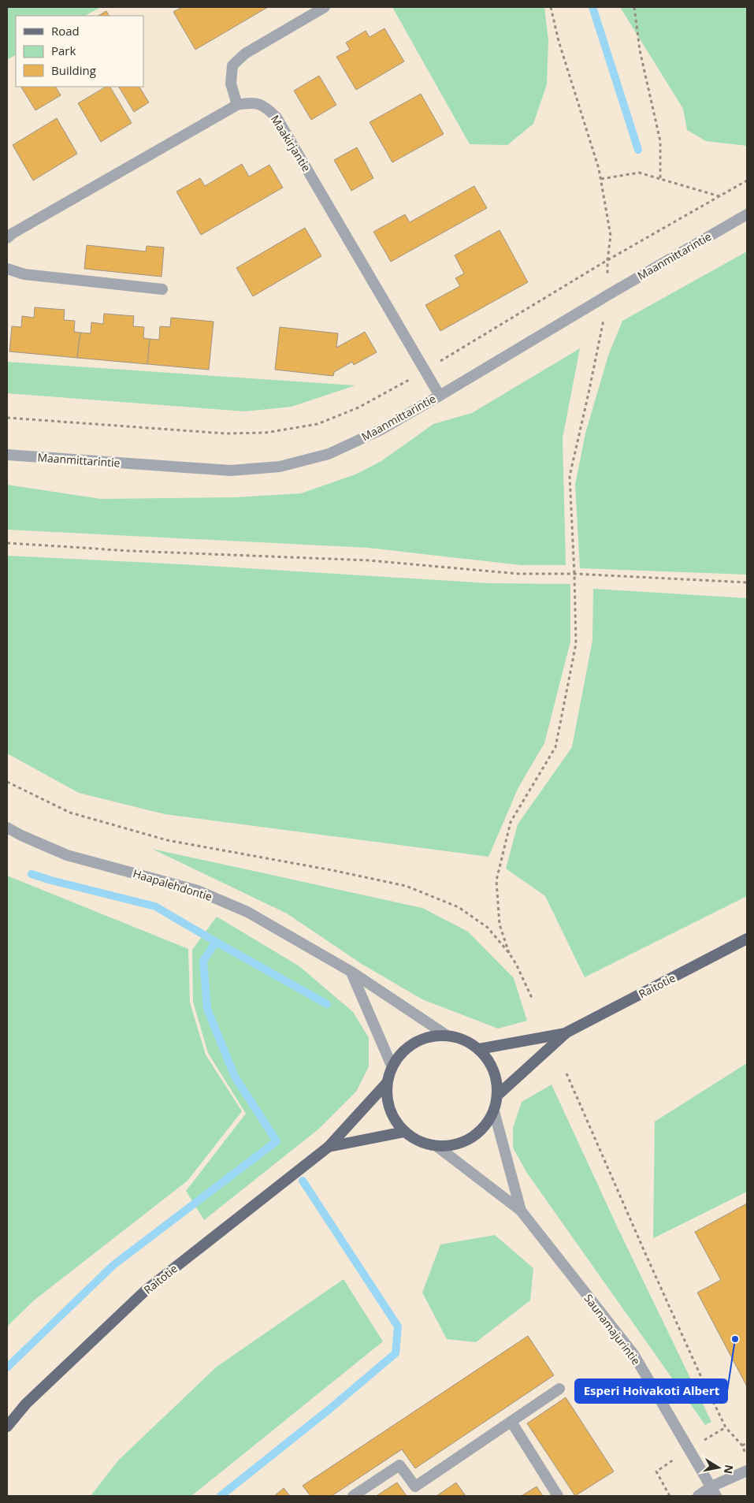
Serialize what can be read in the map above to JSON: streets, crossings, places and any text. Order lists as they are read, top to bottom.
{
  "streets": {
    "main road": ["Raitotie"],
    "street": [
      "Maakirjantie",
      "Maanmittarintie",
      "Haapalehdontie",
      "Saunamajurintie"
    ]
  },
  "crossings": [
    ["Maakirjantie", "Maanmittarintie"],
    ["Haapalehdontie", "Raitotie"],
    ["Haapalehdontie", "Saunamajurintie"],
    ["Raitotie", "Saunamajurintie"]
  ],
  "places": ["Esperi Hoivakoti Albert"],
  "legend": ["Road", "Park", "Building"],
  "north": "right"
}
